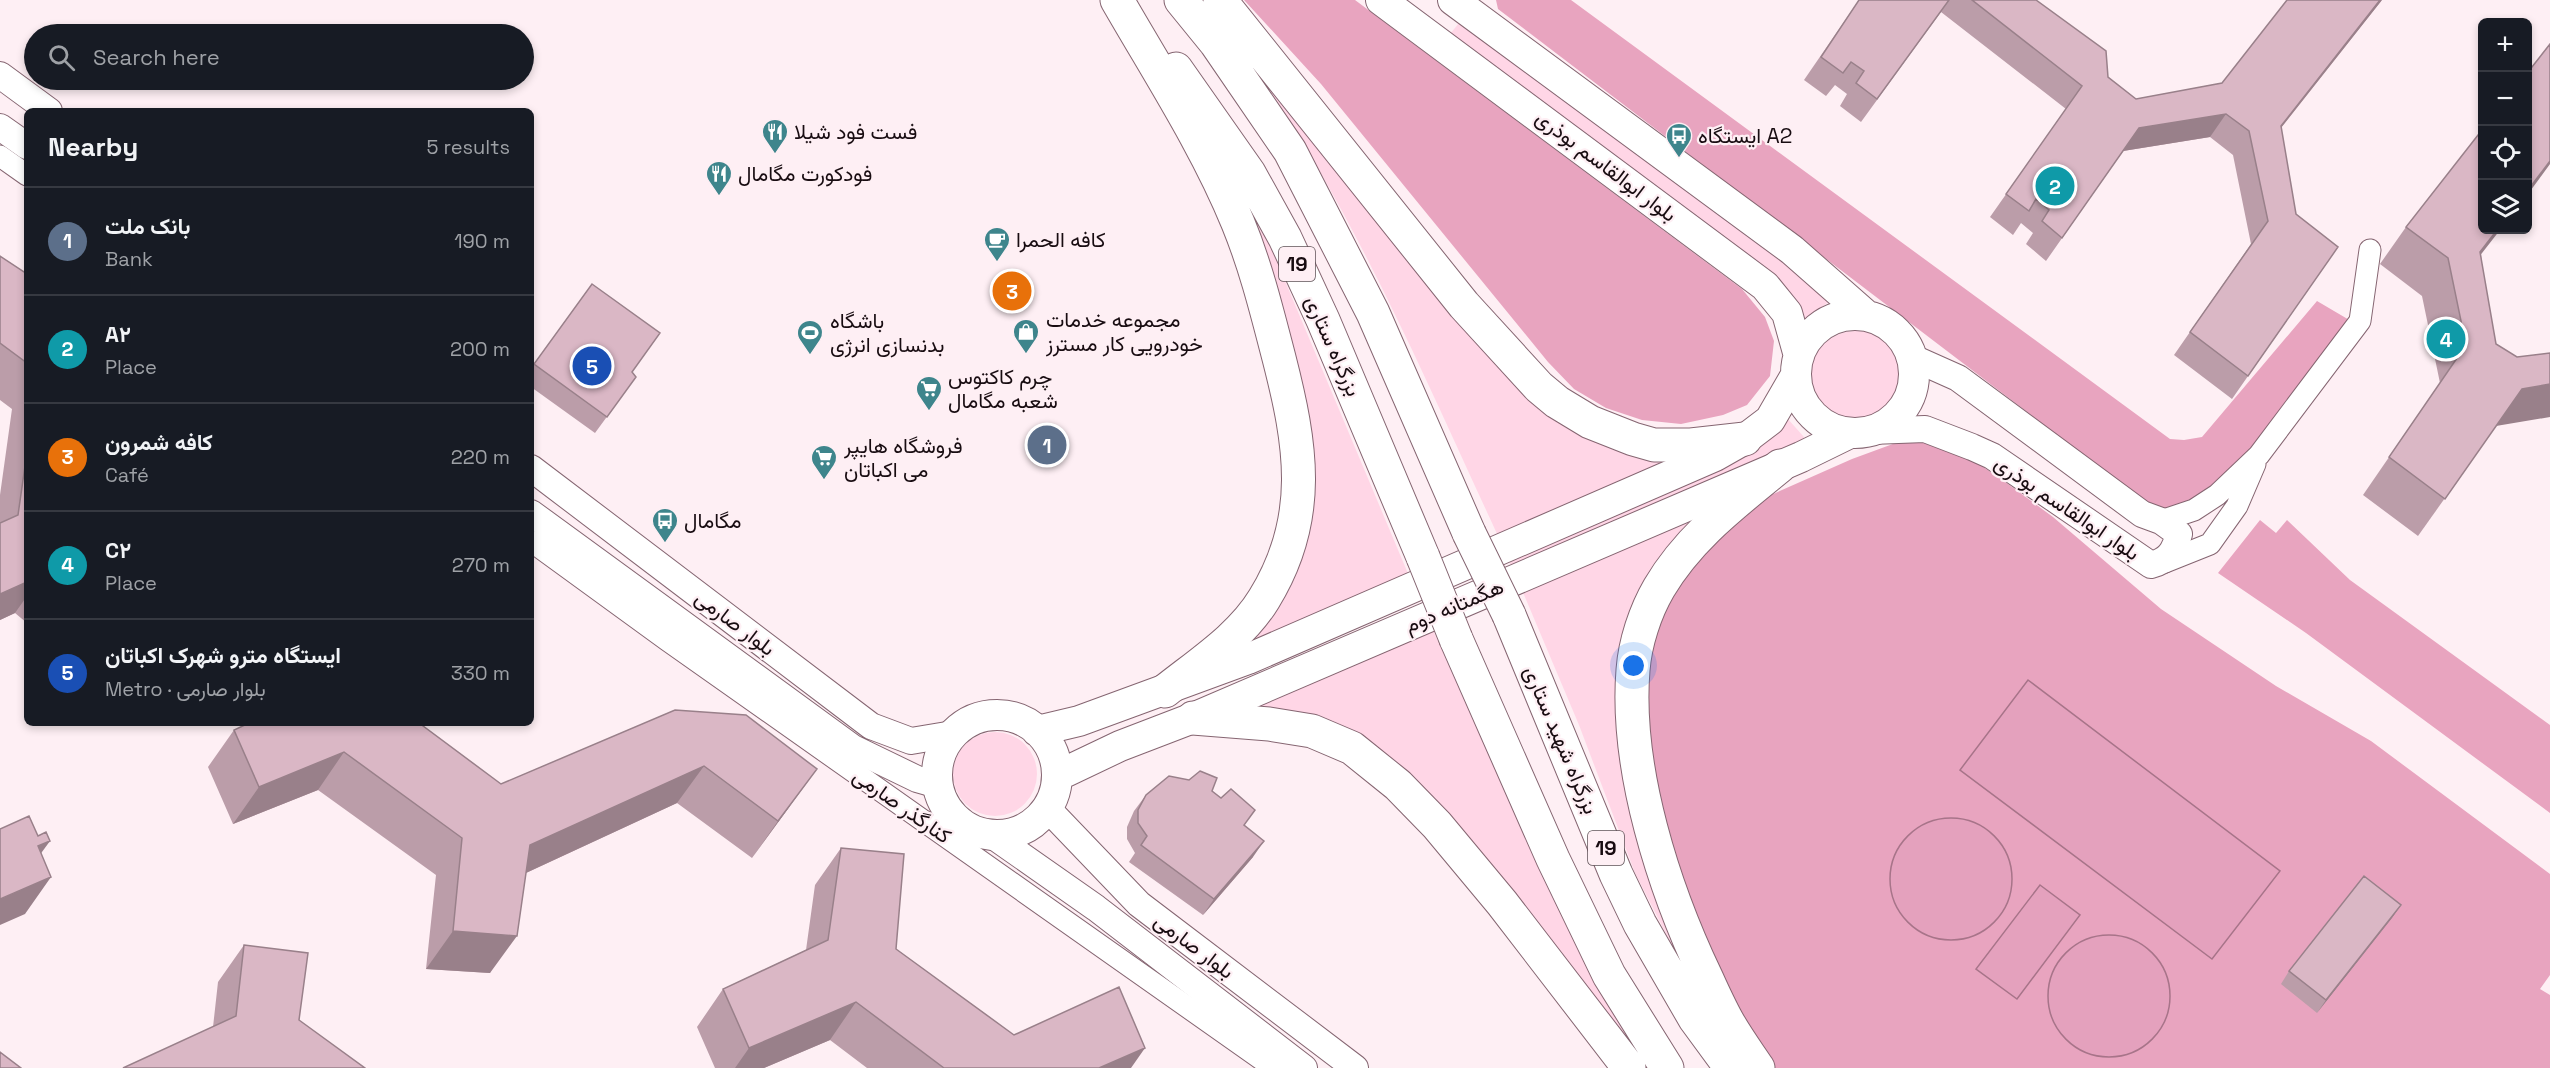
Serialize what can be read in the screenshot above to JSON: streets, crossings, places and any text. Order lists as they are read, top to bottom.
{
  "streets": {
    "highway": ["19", "بزرگراه ستاری", "بزرگراه شهید ستاری"],
    "main road": ["بلوار ابوالقاسم بوذری", "هگمتانه دوم"],
    "street": ["بلوار صارمی", "کنارگذر صارمی"]
  },
  "crossings": [
    ["بلوار ابوالقاسم بوذری", "هگمتانه دوم"],
    ["هگمتانه دوم", "بلوار صارمی"],
    ["هگمتانه دوم", "کنارگذر صارمی"],
    ["بلوار صارمی", "کنارگذر صارمی"]
  ],
  "places": {
    "restaurant": ["فست فود شیلا", "فودکورت مگامال"],
    "bus stop": ["ایستگاه A2", "مگامال"],
    "cafe": ["کافه الحمرا"],
    "shop": ["مجموعه خدمات خودرویی کار مسترز"],
    "sports": ["باشگاه بدنسازی انرژی"],
    "supermarket": ["چرم کاکتوس شعبه مگامال", "فروشگاه هایپر می اکباتان"]
  },
  "page": {
    "map_buttons": ["+", "−"],
    "search": "Search here",
    "heading": ["Nearby", "5 results"],
    "pins": [
      "2",
      "3",
      "4",
      "5",
      "1"
    ],
    "list": [
      {
        "mark": "1",
        "name": "بانک ملت",
        "note": "Bank",
        "value": "190 m"
      },
      {
        "mark": "2",
        "name": "A۲",
        "note": "Place",
        "value": "200 m"
      },
      {
        "mark": "3",
        "name": "کافه شمرون",
        "note": "Café",
        "value": "220 m"
      },
      {
        "mark": "4",
        "name": "C۲",
        "note": "Place",
        "value": "270 m"
      },
      {
        "mark": "5",
        "name": "ایستگاه مترو شهرک اکباتان",
        "note": "Metro · بلوار صارمی",
        "value": "330 m"
      }
    ]
  }
}
